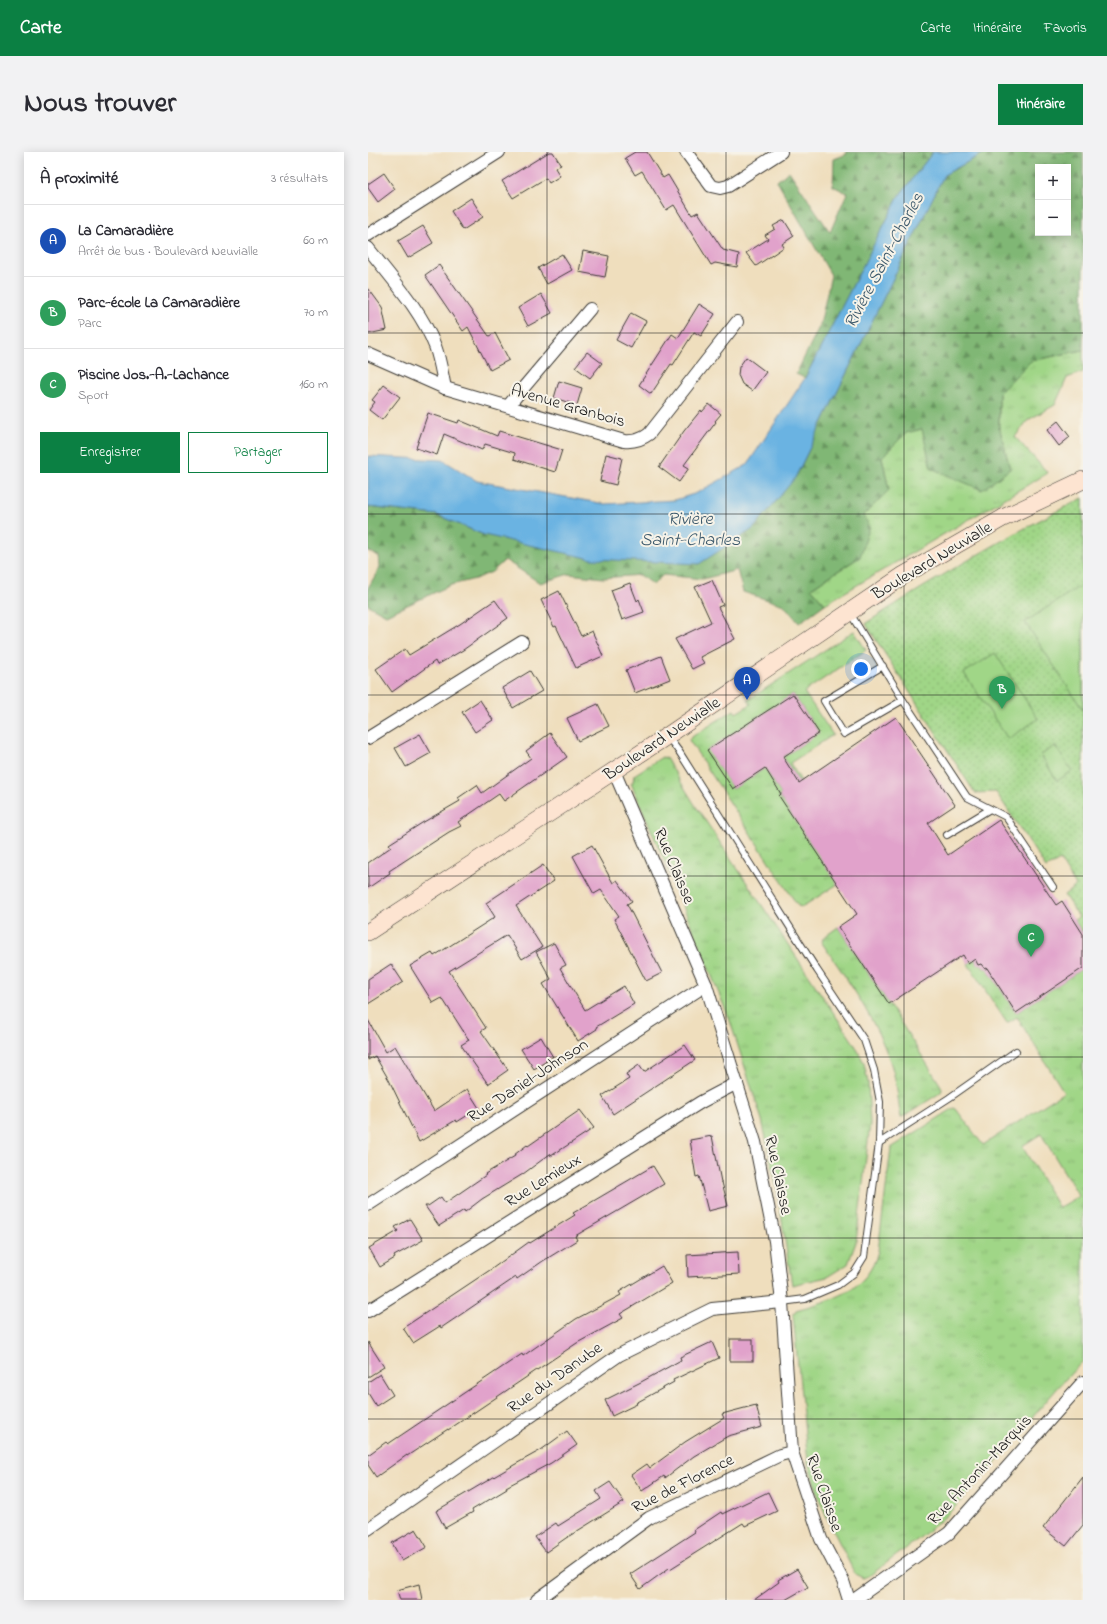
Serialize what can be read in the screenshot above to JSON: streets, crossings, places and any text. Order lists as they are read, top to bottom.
{
  "streets": {
    "main road": ["Boulevard Neuvialle"],
    "street": [
      "Avenue Granbois",
      "Rue Claisse",
      "Rue Daniel-Johnson",
      "Rue Lemieux",
      "Rue du Danube",
      "Rue Antonin-Marquis",
      "Rue de Florence"
    ]
  },
  "crossings": [
    ["Boulevard Neuvialle", "Rue Claisse"],
    ["Rue Claisse", "Rue Daniel-Johnson"],
    ["Rue Claisse", "Rue Lemieux"],
    ["Rue Claisse", "Rue du Danube"],
    ["Rue Claisse", "Rue de Florence"]
  ],
  "water": ["Rivière Saint-Charles"],
  "page": {
    "header": "Carte",
    "nav": ["Carte", "Itinéraire", "Favoris"],
    "title": "Nous trouver",
    "buttons": [
      "Itinéraire",
      ["Enregistrer", "Partager"]
    ],
    "heading": ["À proximité", "3 résultats"],
    "map_buttons": ["+", "−"],
    "list": [
      {
        "mark": "A",
        "name": "La Camaradière",
        "note": "Arrêt de bus · Boulevard Neuvialle",
        "value": "60 m"
      },
      {
        "mark": "B",
        "name": "Parc-école La Camaradière",
        "note": "Parc",
        "value": "70 m"
      },
      {
        "mark": "C",
        "name": "Piscine Jos.-A.-Lachance",
        "note": "Sport",
        "value": "160 m"
      }
    ],
    "pins": ["A", "B", "C"]
  }
}
